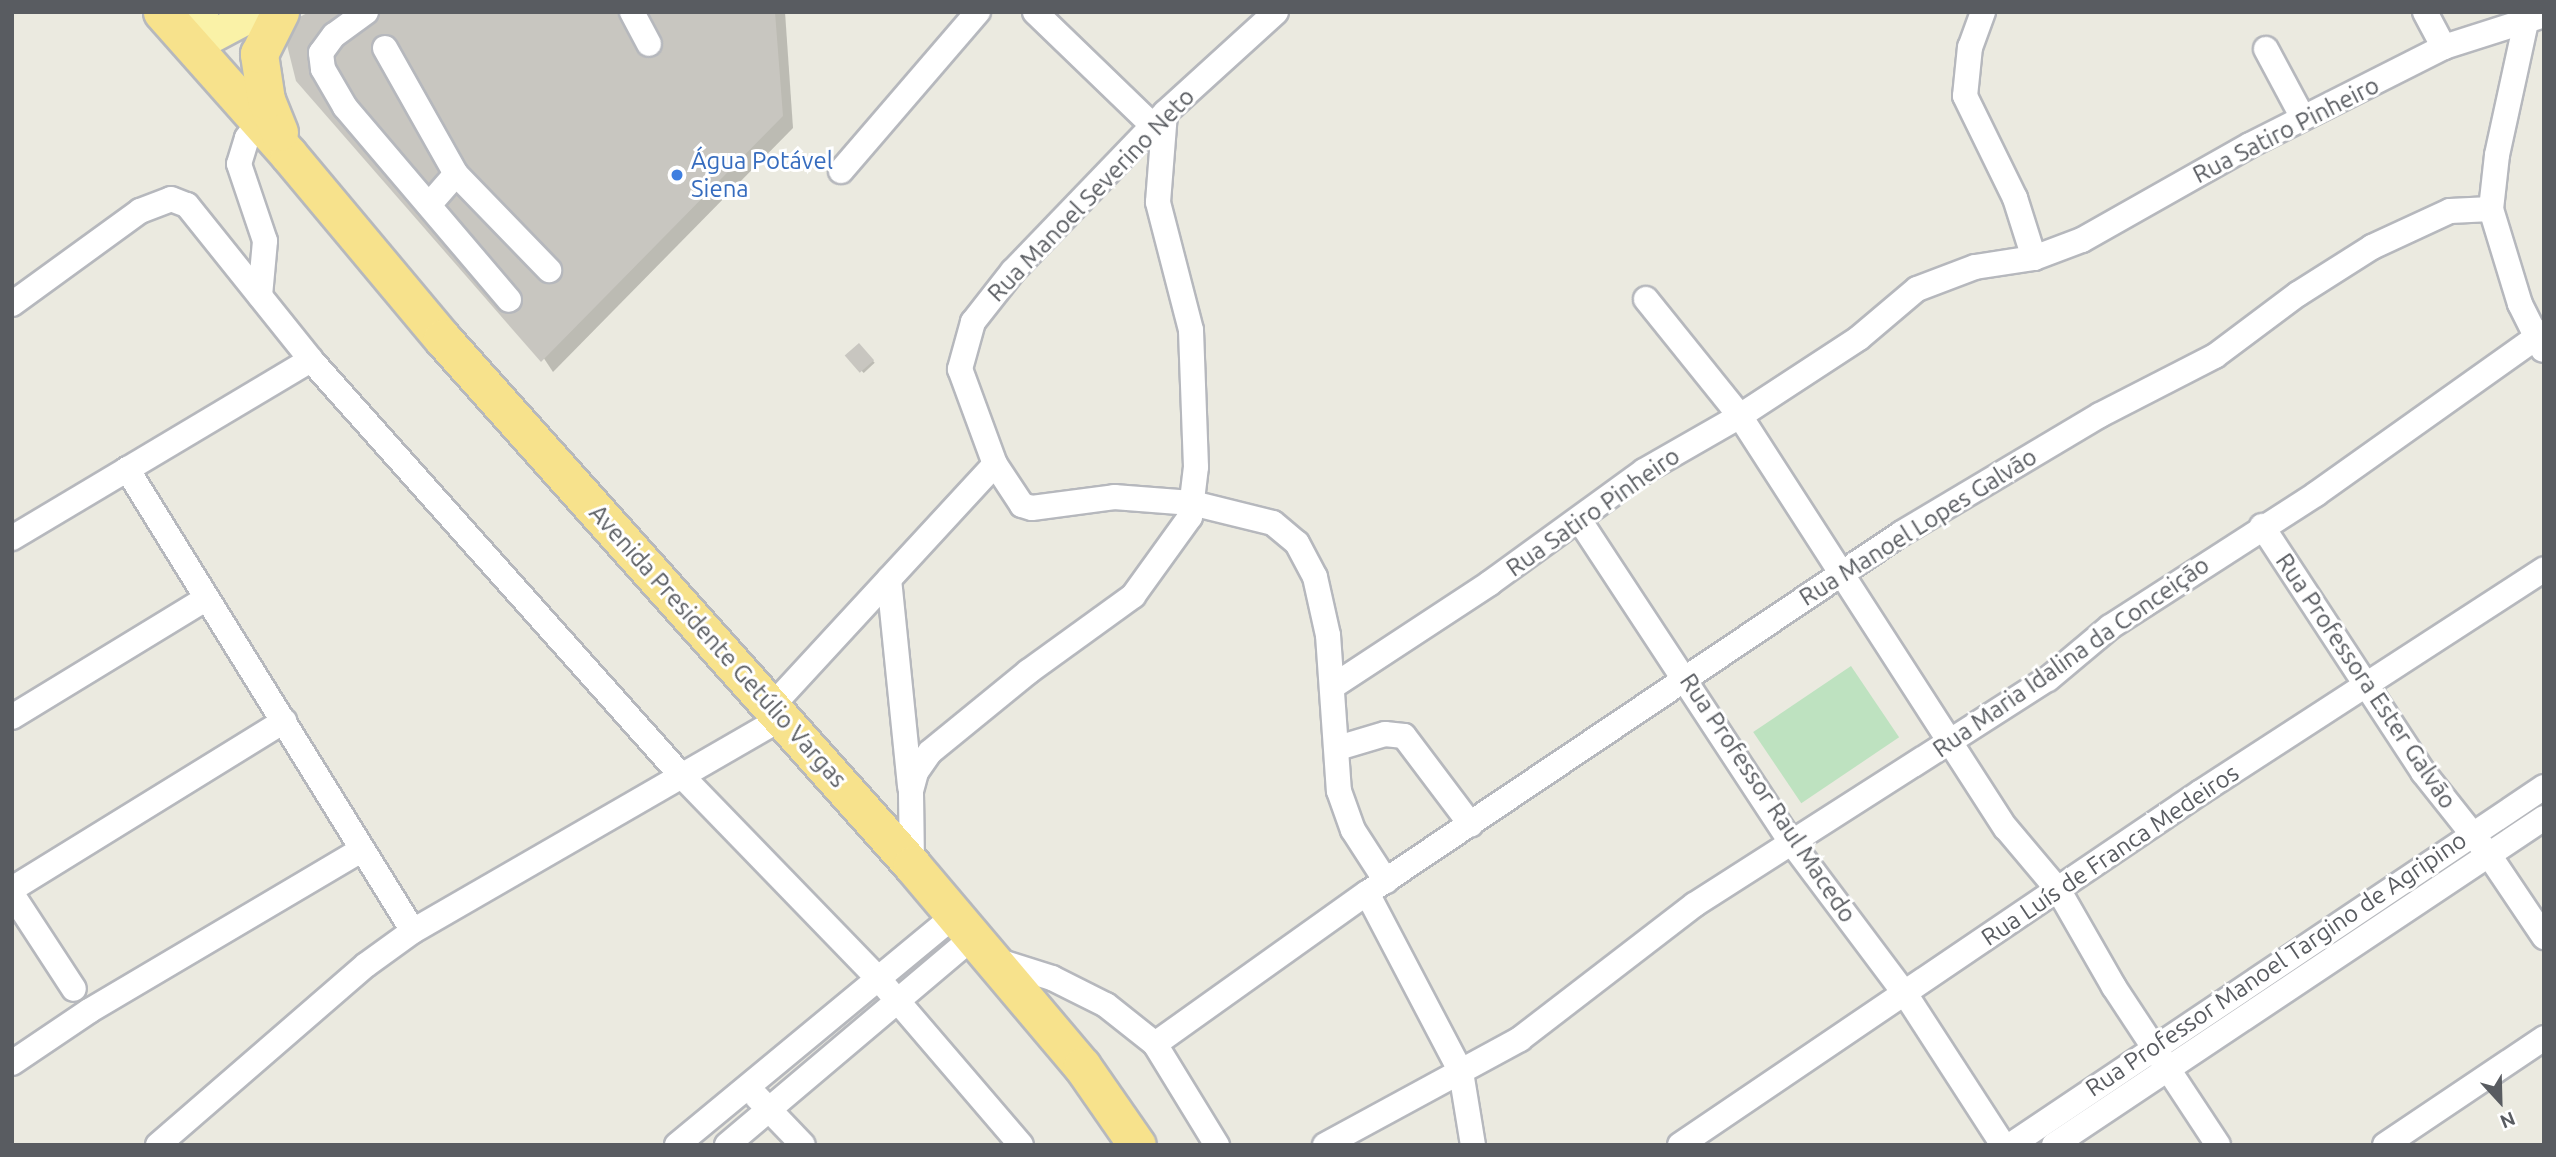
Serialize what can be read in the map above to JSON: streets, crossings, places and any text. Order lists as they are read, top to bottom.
{
  "streets": {
    "highway": ["Avenida Presidente Getúlio Vargas"],
    "street": [
      "Rua Satiro Pinheiro",
      "Rua Manoel Severino Neto",
      "Rua Manoel Lopes Galvão",
      "Rua Maria Idalina da Conceição",
      "Rua Professora Ester Galvão",
      "Rua Professor Raul Macedo",
      "Rua Luís de Franca Medeiros",
      "Rua Professor Manoel Targino de Agripino"
    ]
  },
  "crossings": [
    ["Rua Satiro Pinheiro", "Rua Manoel Severino Neto"],
    ["Rua Satiro Pinheiro", "Rua Professor Raul Macedo"],
    ["Rua Manoel Severino Neto", "Rua Manoel Lopes Galvão"],
    ["Rua Manoel Severino Neto", "Rua Maria Idalina da Conceição"],
    ["Rua Manoel Lopes Galvão", "Rua Professor Raul Macedo"],
    ["Rua Maria Idalina da Conceição", "Rua Professora Ester Galvão"],
    ["Rua Maria Idalina da Conceição", "Rua Professor Raul Macedo"],
    ["Rua Professora Ester Galvão", "Rua Luís de Franca Medeiros"],
    ["Rua Professora Ester Galvão", "Rua Professor Manoel Targino de Agripino"],
    ["Rua Professor Raul Macedo", "Rua Luís de Franca Medeiros"]
  ],
  "places": ["Água Potável Siena"],
  "north": "bottom"
}
